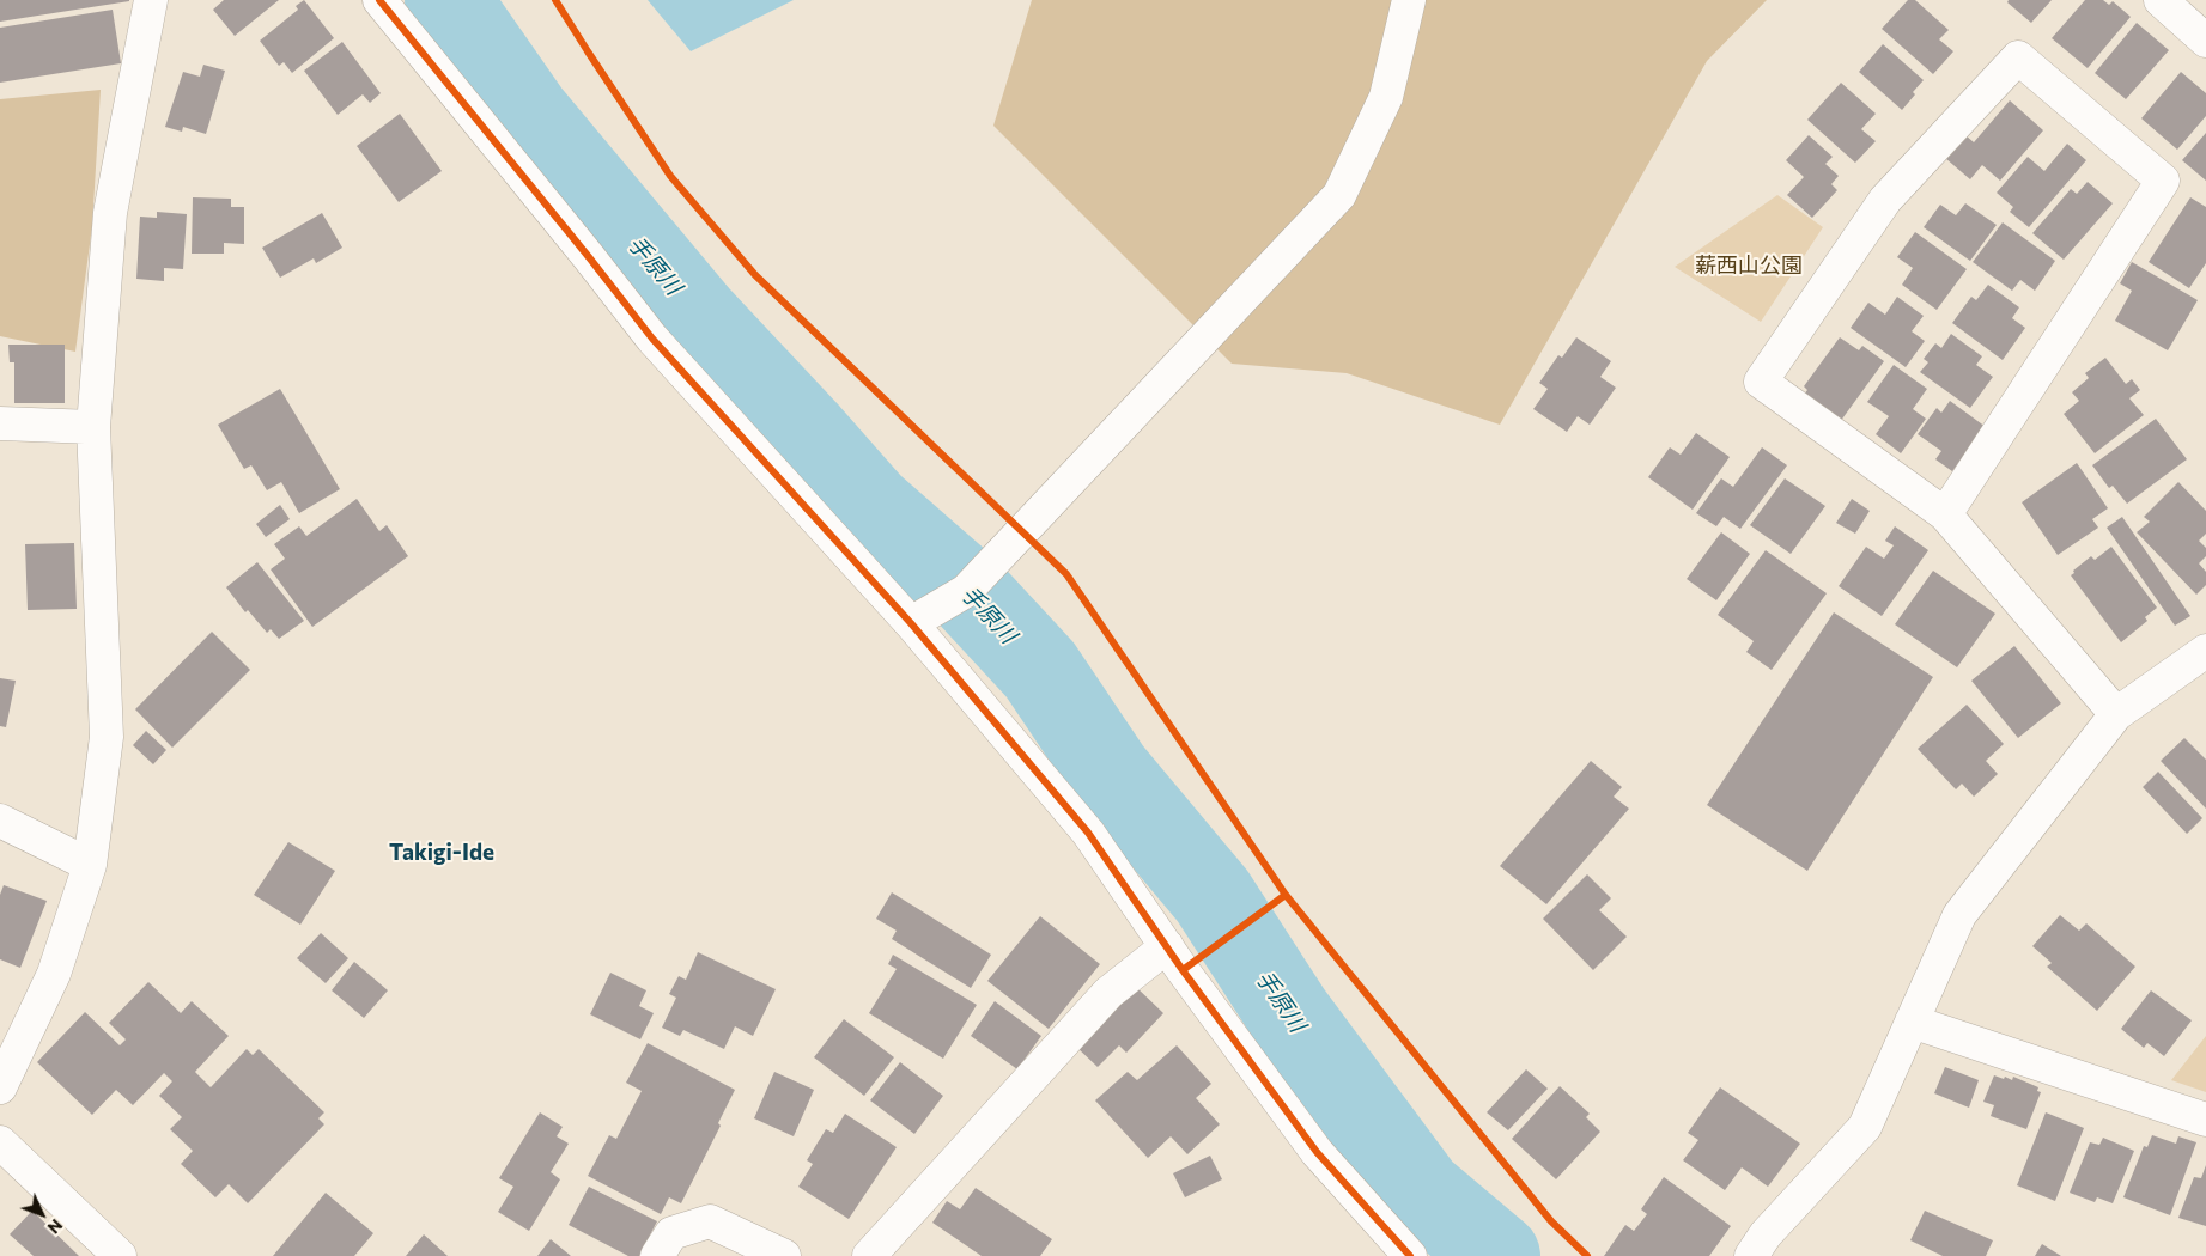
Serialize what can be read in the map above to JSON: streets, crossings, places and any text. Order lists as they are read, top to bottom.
{
  "districts": ["Takigi-Ide"],
  "water": ["手原川"],
  "parks": ["薪西山公園"],
  "north": "bottom right"
}
